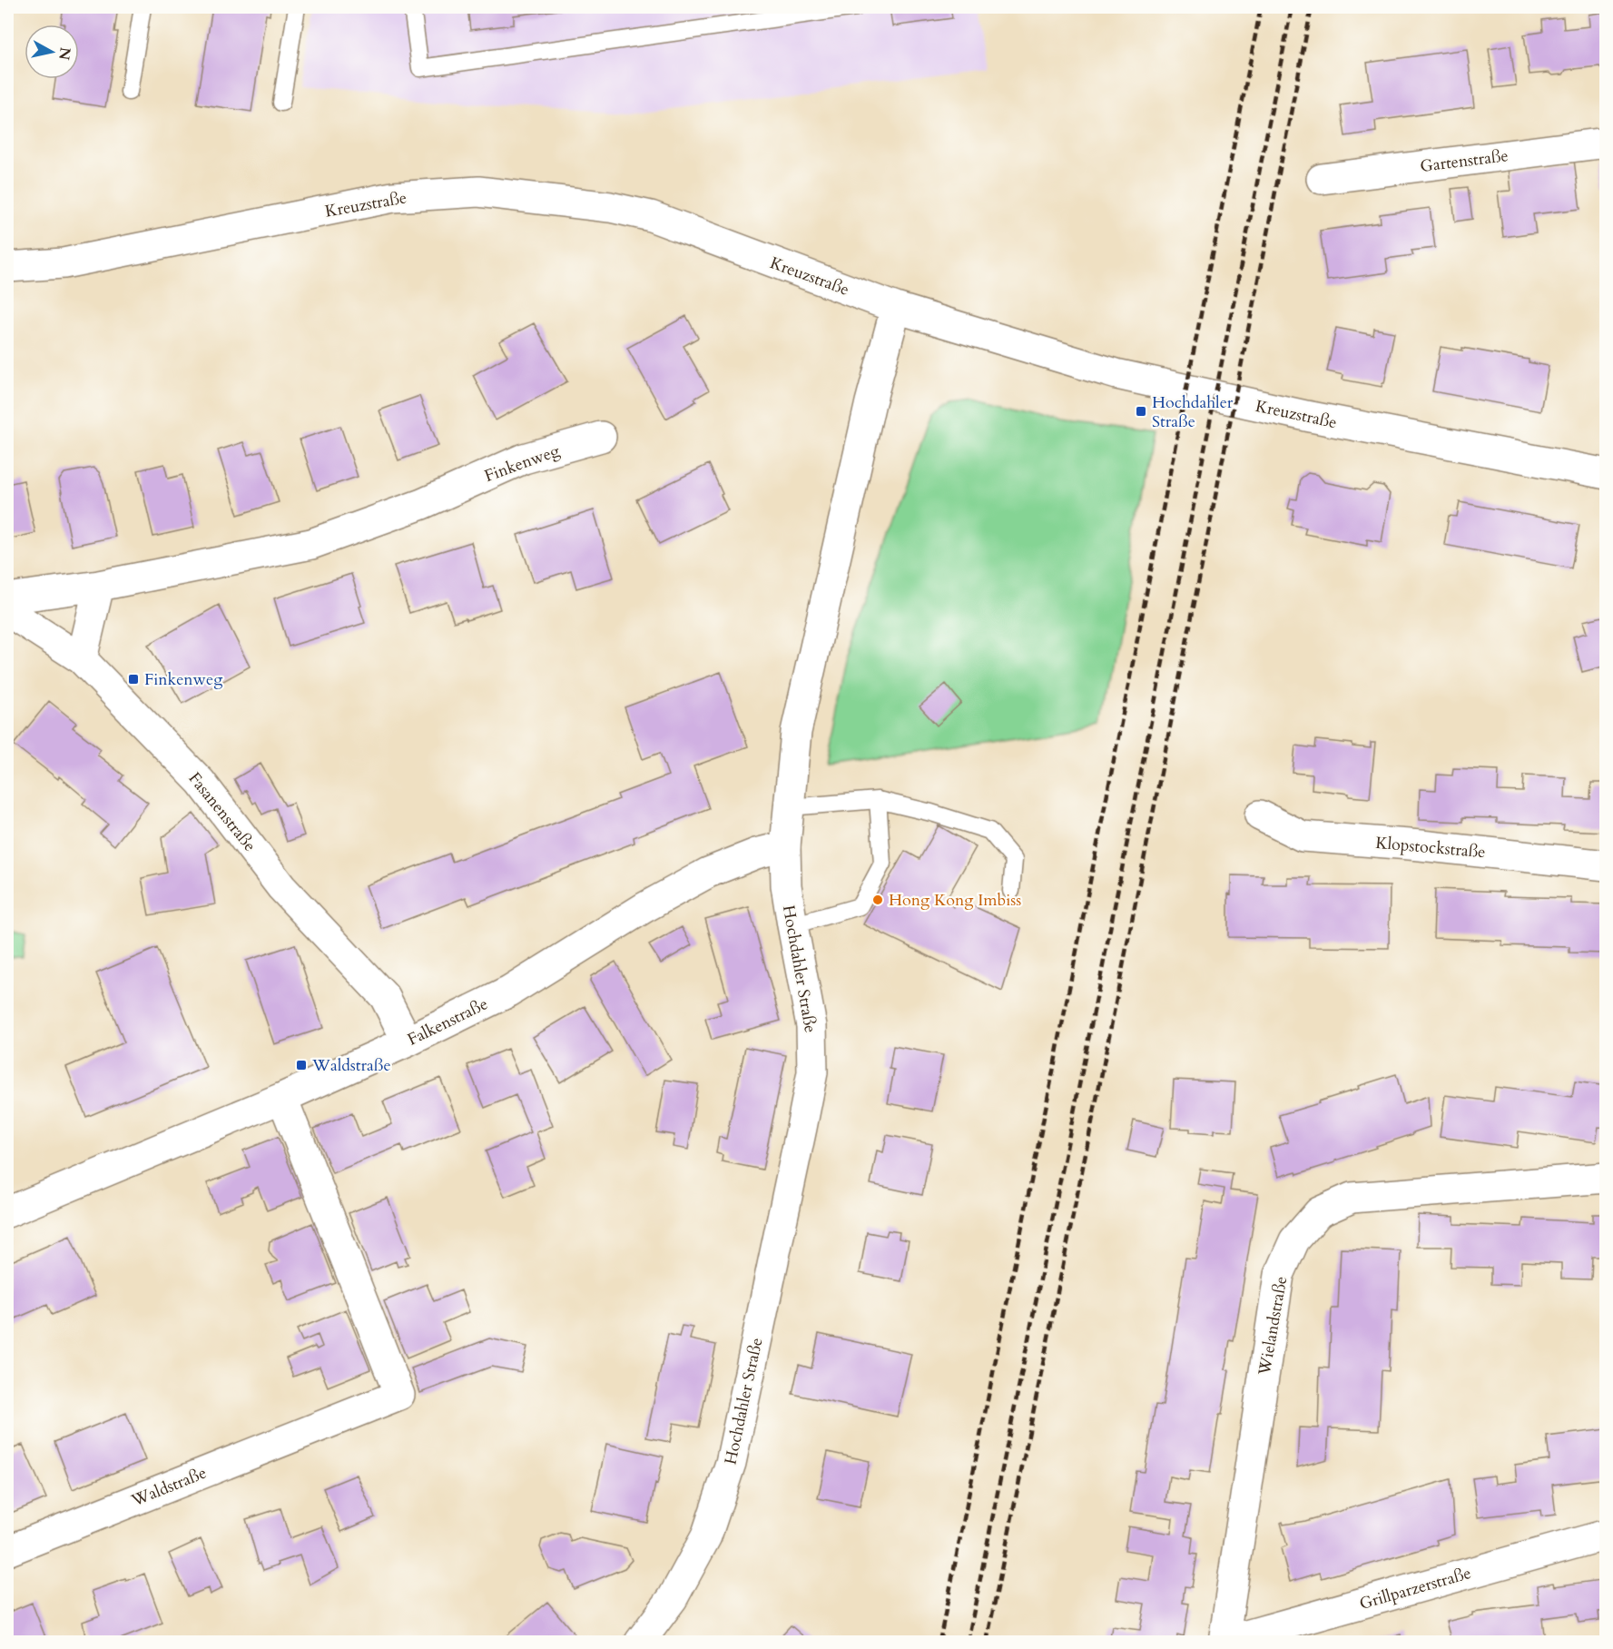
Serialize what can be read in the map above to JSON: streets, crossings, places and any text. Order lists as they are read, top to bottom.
{
  "streets": {
    "street": [
      "Gartenstraße",
      "Kreuzstraße",
      "Finkenweg",
      "Fasanenstraße",
      "Klopstockstraße",
      "Hochdahler Straße",
      "Falkenstraße",
      "Wielandstraße",
      "Waldstraße",
      "Grillparzerstraße"
    ]
  },
  "crossings": [
    ["Kreuzstraße", "Hochdahler Straße"],
    ["Fasanenstraße", "Falkenstraße"],
    ["Hochdahler Straße", "Falkenstraße"],
    ["Falkenstraße", "Waldstraße"],
    ["Wielandstraße", "Grillparzerstraße"]
  ],
  "places": {
    "transit": ["Hochdahler Straße", "Finkenweg", "Waldstraße"],
    "other": ["Hong Kong Imbiss"]
  },
  "north": "right"
}
